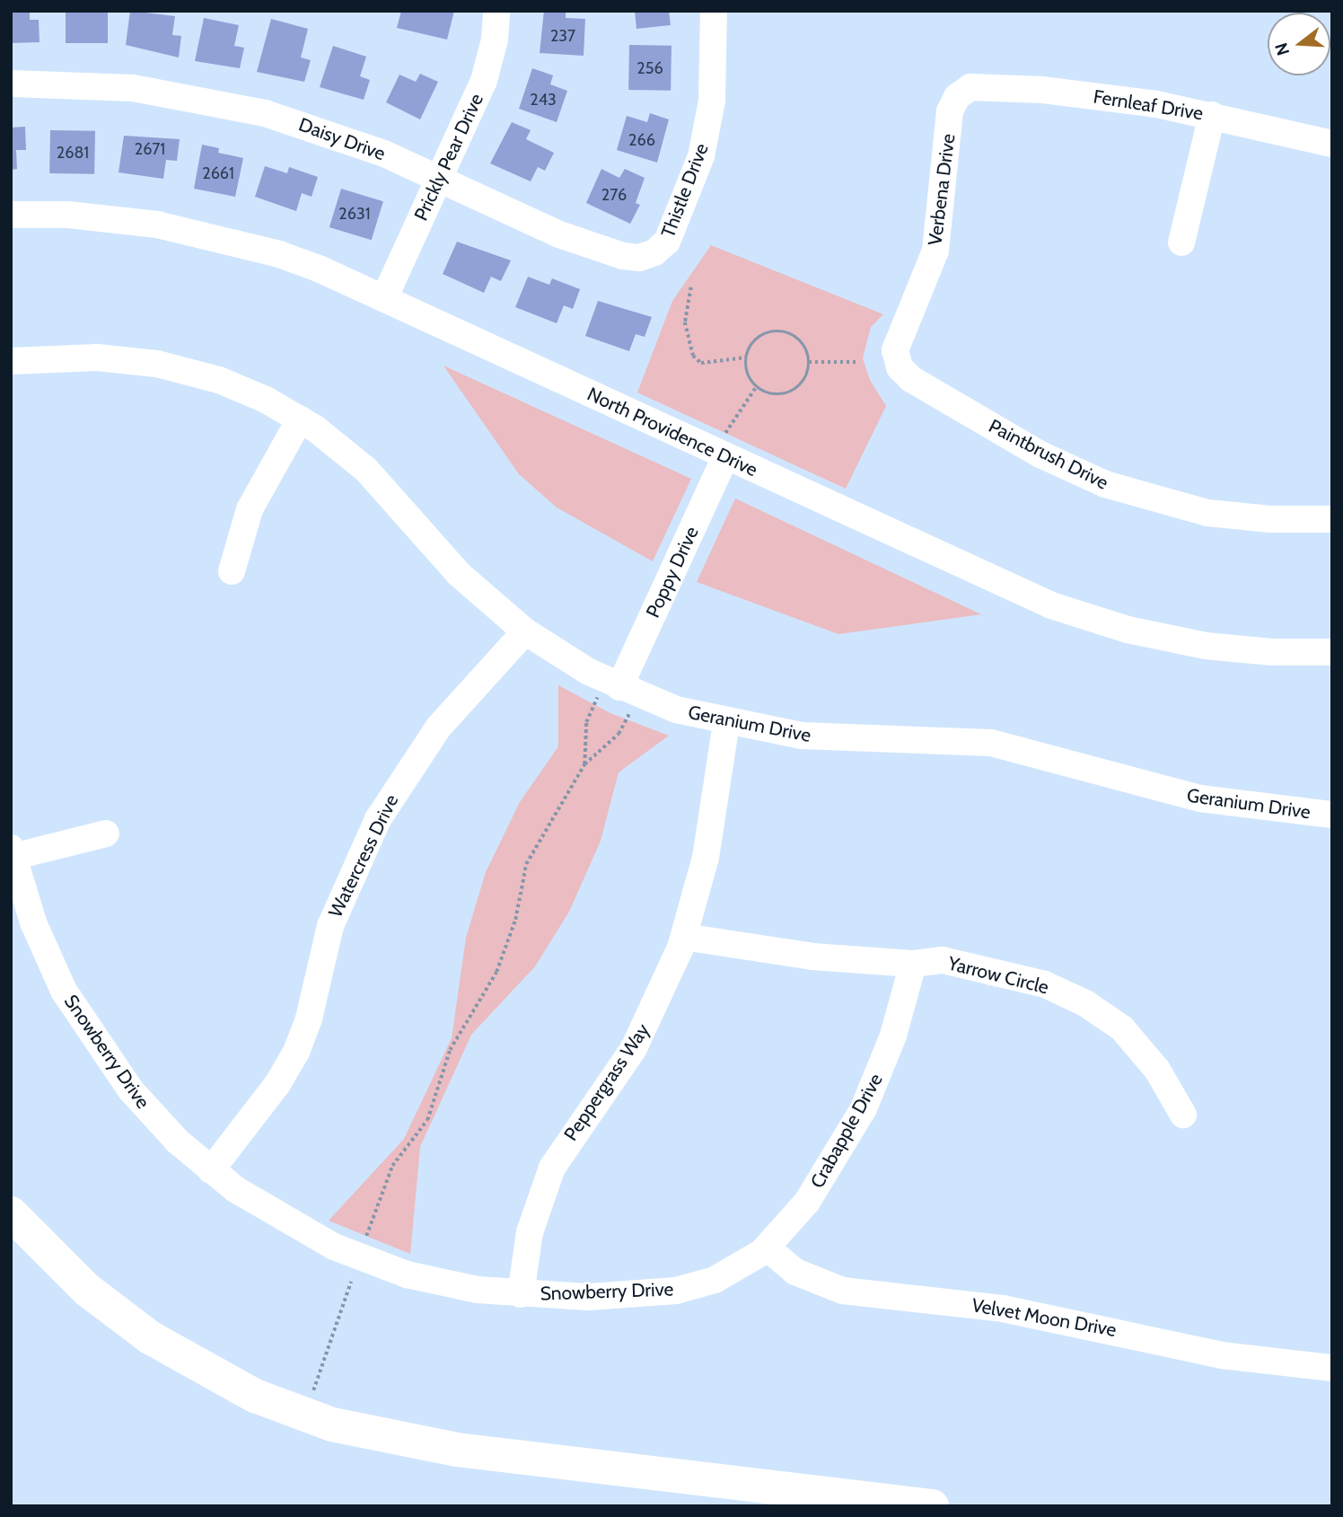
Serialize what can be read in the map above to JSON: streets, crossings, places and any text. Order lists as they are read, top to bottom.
{
  "streets": {
    "street": [
      "Fernleaf Drive",
      "Daisy Drive",
      "Prickly Pear Drive",
      "Verbena Drive",
      "Thistle Drive",
      "North Providence Drive",
      "Paintbrush Drive",
      "Poppy Drive",
      "Geranium Drive",
      "Watercress Drive",
      "Yarrow Circle",
      "Snowberry Drive",
      "Peppergrass Way",
      "Crabapple Drive",
      "Velvet Moon Drive"
    ]
  },
  "crossings": [
    ["Fernleaf Drive", "Verbena Drive"],
    ["Daisy Drive", "Prickly Pear Drive"],
    ["Daisy Drive", "Thistle Drive"],
    ["Prickly Pear Drive", "North Providence Drive"],
    ["Verbena Drive", "Paintbrush Drive"],
    ["North Providence Drive", "Poppy Drive"],
    ["Poppy Drive", "Geranium Drive"],
    ["Geranium Drive", "Watercress Drive"],
    ["Geranium Drive", "Peppergrass Way"],
    ["Watercress Drive", "Snowberry Drive"],
    ["Yarrow Circle", "Peppergrass Way"],
    ["Yarrow Circle", "Crabapple Drive"],
    ["Snowberry Drive", "Peppergrass Way"],
    ["Snowberry Drive", "Crabapple Drive"],
    ["Snowberry Drive", "Velvet Moon Drive"],
    ["Crabapple Drive", "Velvet Moon Drive"]
  ],
  "house_numbers": [
    "237",
    "256",
    "243",
    "266",
    "2671",
    "2681",
    "2661",
    "276",
    "2631"
  ],
  "north": "left"
}
